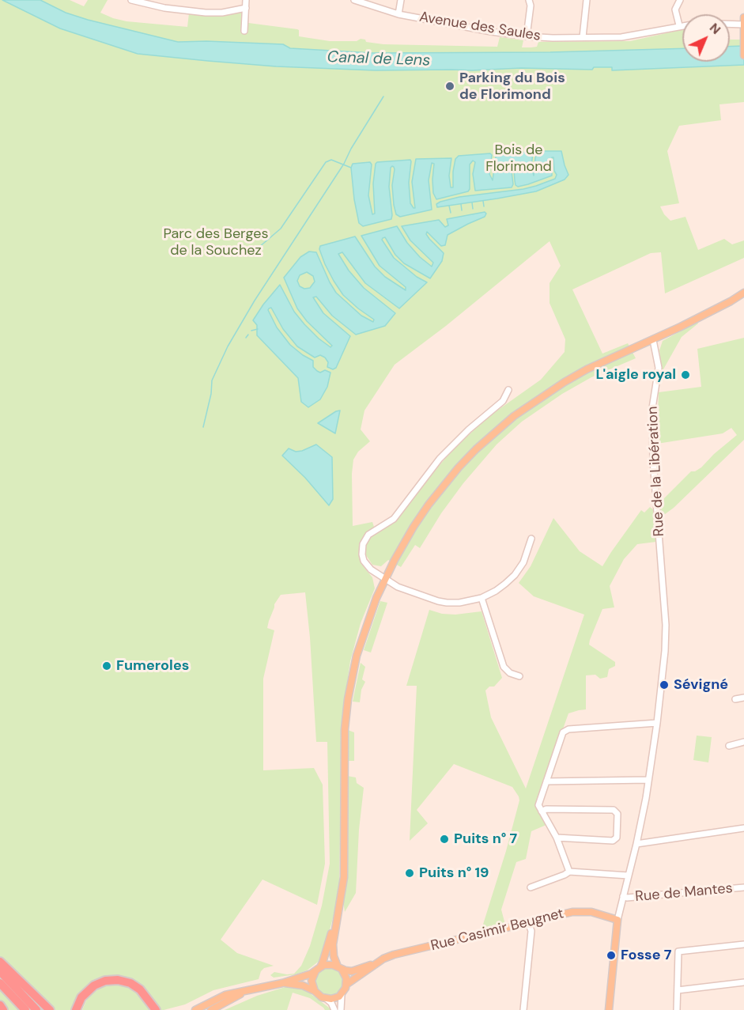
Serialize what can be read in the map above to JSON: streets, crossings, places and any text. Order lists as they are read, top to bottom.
{
  "streets": {
    "main road": ["Rue Casimir Beugnet"],
    "street": ["Avenue des Saules", "Rue de la Libération", "Rue de Mantes"]
  },
  "crossings": [
    ["Rue de la Libération", "Rue de Mantes"],
    ["Rue de la Libération", "Rue Casimir Beugnet"]
  ],
  "water": ["Canal de Lens"],
  "parks": ["Bois de Florimond", "Parc des Berges de la Souchez"],
  "places": [
    "Parking du Bois de Florimond",
    "L'aigle royal",
    "Fumeroles",
    "Sévigné",
    "Puits n° 7",
    "Puits n° 19",
    "Fosse 7"
  ],
  "north": "top right"
}
